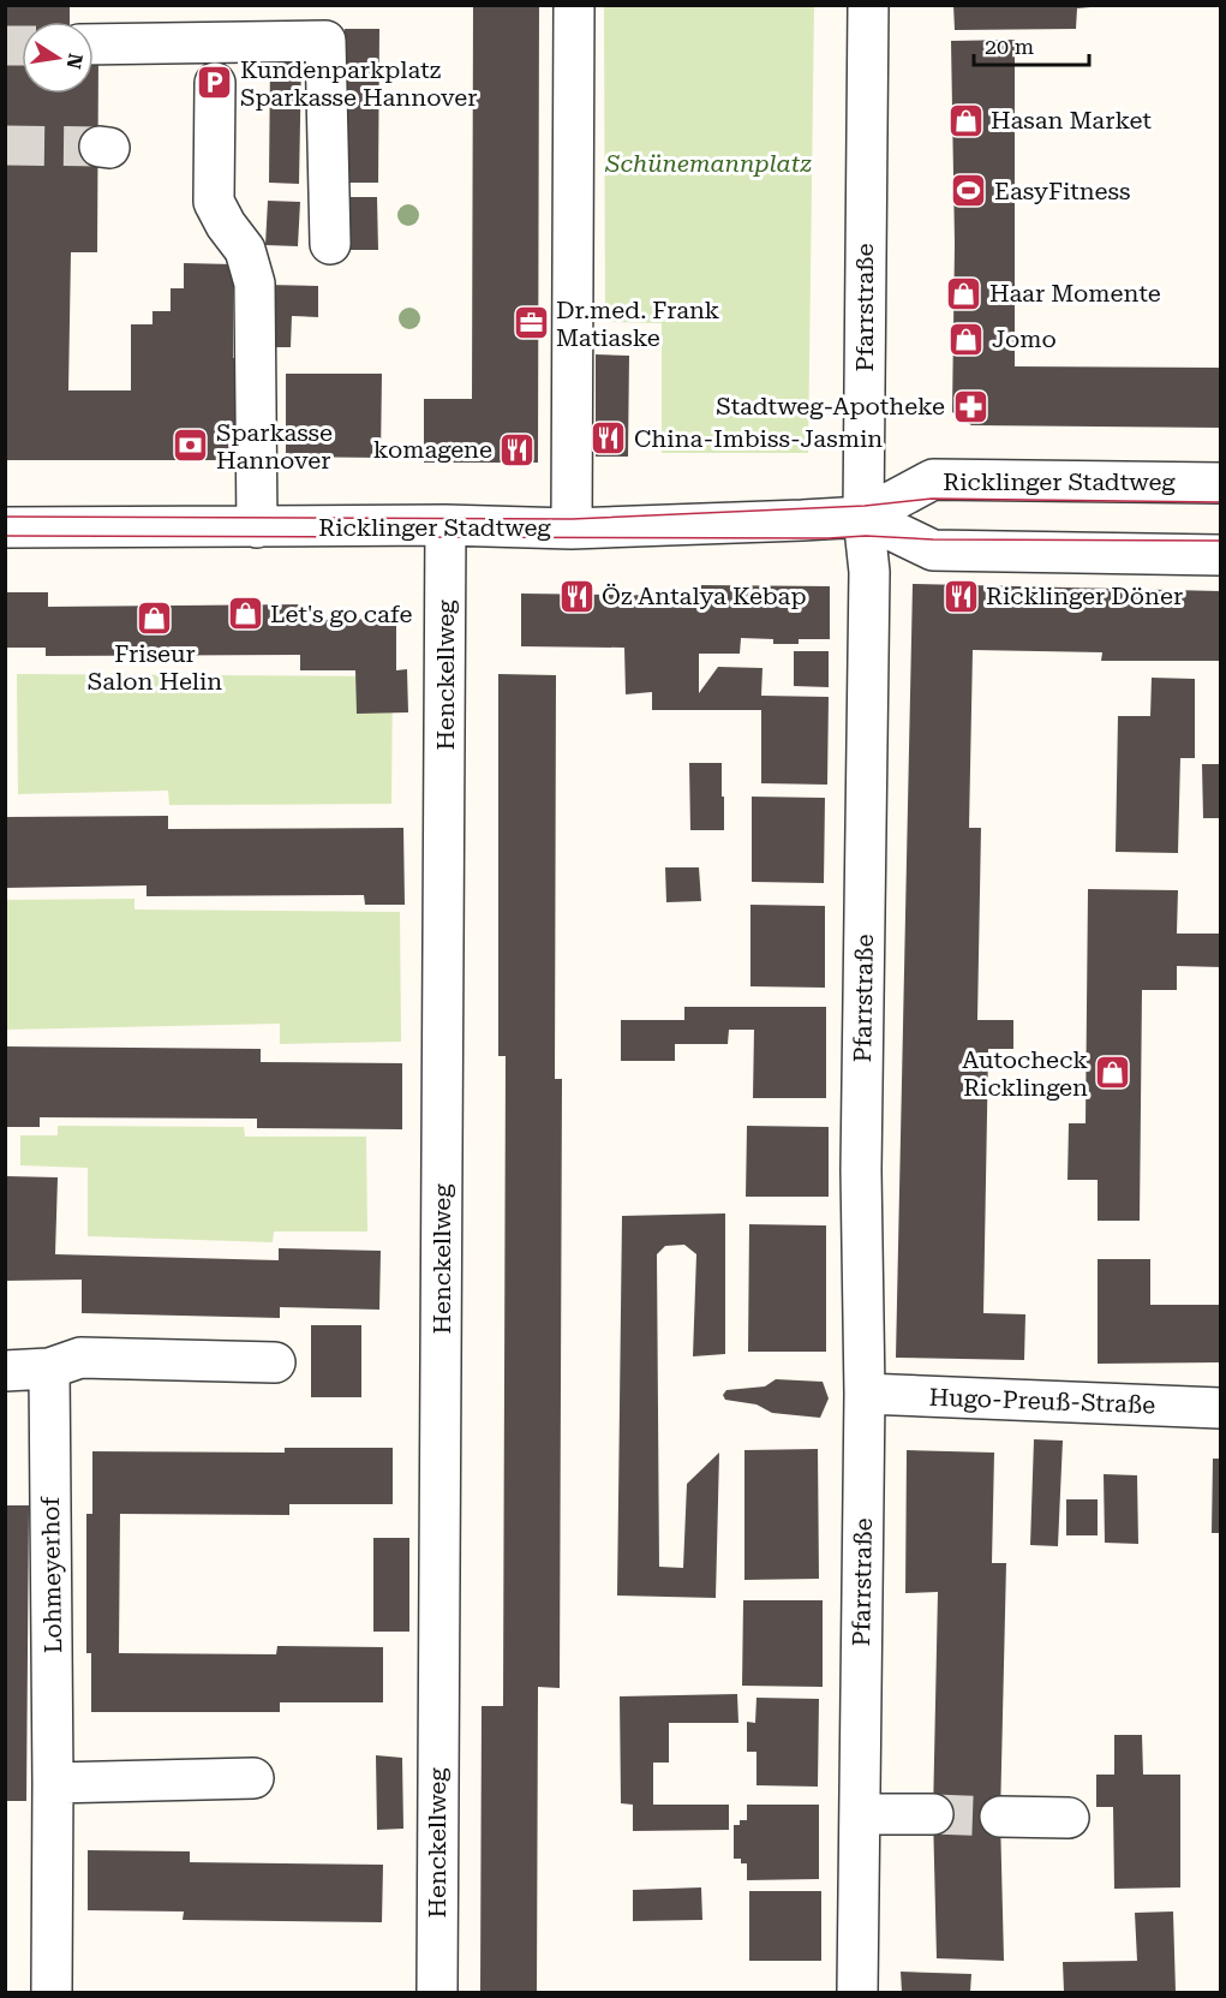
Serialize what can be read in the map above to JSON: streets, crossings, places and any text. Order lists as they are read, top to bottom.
{
  "streets": {
    "street": [
      "Pfarrstraße",
      "Ricklinger Stadtweg",
      "Henckellweg",
      "Hugo-Preuß-Straße",
      "Lohmeyerhof"
    ]
  },
  "crossings": [
    ["Pfarrstraße", "Ricklinger Stadtweg"],
    ["Pfarrstraße", "Hugo-Preuß-Straße"],
    ["Ricklinger Stadtweg", "Henckellweg"]
  ],
  "parks": ["Schünemannplatz"],
  "places": {
    "parking": ["Kundenparkplatz Sparkasse Hannover"],
    "shop": [
      "Hasan Market",
      "Haar Momente",
      "Jomo",
      "Let's go cafe",
      "Friseur Salon Helin",
      "Autocheck Ricklingen"
    ],
    "sports": ["EasyFitness"],
    "office": ["Dr.med. Frank Matiaske"],
    "pharmacy": ["Stadtweg-Apotheke"],
    "restaurant": [
      "China-Imbiss-Jasmin",
      "komagene",
      "Öz Antalya Kebap",
      "Ricklinger Döner"
    ],
    "bank": ["Sparkasse Hannover"]
  },
  "scale_bar": "20 m",
  "north": "right"
}
